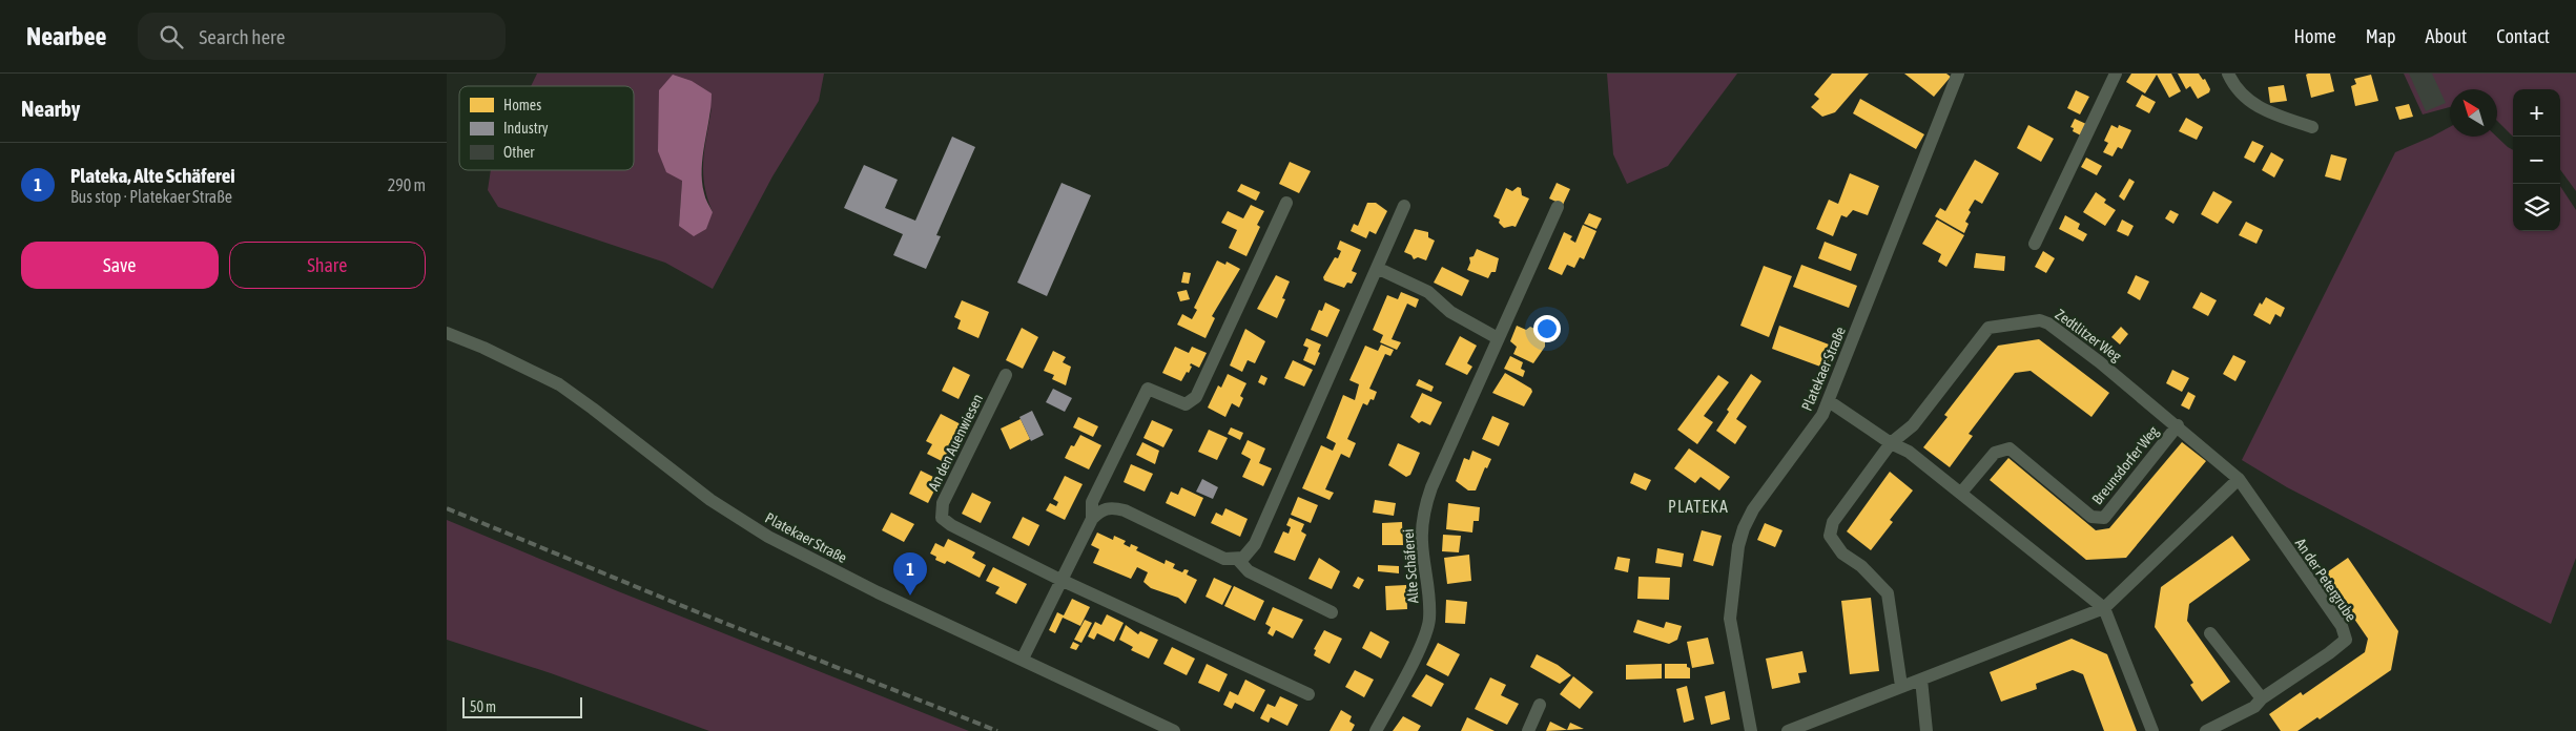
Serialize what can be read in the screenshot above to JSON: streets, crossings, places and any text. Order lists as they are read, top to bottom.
{
  "streets": {
    "street": [
      "Zedtlitzer Weg",
      "Platekaer Straße",
      "An den Auenwiesen",
      "Breunsdorfer Weg",
      "Alte Schäferei",
      "An der Petergrube"
    ]
  },
  "crossings": [
    ["Zedtlitzer Weg", "Breunsdorfer Weg"],
    ["Breunsdorfer Weg", "An der Petergrube"]
  ],
  "districts": ["PLATEKA"],
  "legend": ["Homes", "Industry", "Other"],
  "scale_bar": "50 m",
  "north": "top left",
  "page": {
    "header": "Nearbee",
    "search": "Search here",
    "nav": [
      "Home",
      "Map",
      "About",
      "Contact"
    ],
    "heading": "Nearby",
    "map_buttons": ["+", "−"],
    "list": [
      {
        "mark": "1",
        "name": "Plateka, Alte Schäferei",
        "note": "Bus stop · Platekaer Straße",
        "value": "290 m"
      }
    ],
    "buttons": ["Save", "Share"],
    "pins": "1",
    "scale": "50 m"
  }
}
